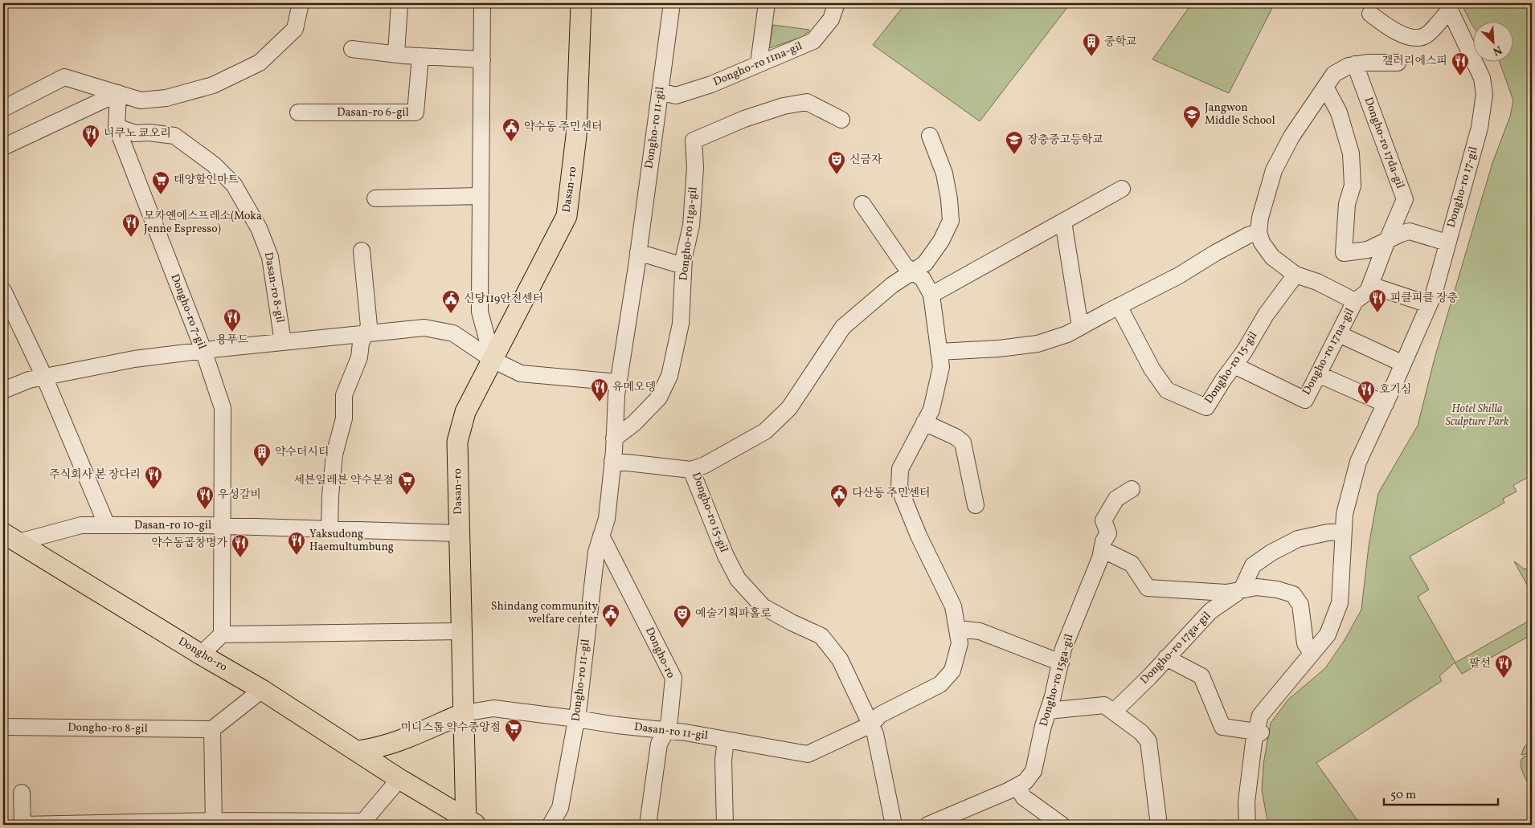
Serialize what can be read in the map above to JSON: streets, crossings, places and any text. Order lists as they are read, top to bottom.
{
  "streets": {
    "main road": ["Dasan-ro", "Dongho-ro"],
    "street": [
      "Dongho-ro 11na-gil",
      "Dasan-ro 6-gil",
      "Dongho-ro 11-gil",
      "Dongho-ro 17da-gil",
      "Dongho-ro 17-gil",
      "Dongho-ro 11ga-gil",
      "Dasan-ro 8-gil",
      "Dongho-ro 7-gil",
      "Dongho-ro 17na-gil",
      "Dongho-ro 15-gil",
      "Dasan-ro 10-gil",
      "Dongho-ro 17ga-gil",
      "Dongho-ro 15ga-gil",
      "Dongho-ro 8-gil",
      "Dasan-ro 11-gil"
    ]
  },
  "crossings": [
    ["Dongho-ro 11na-gil", "Dongho-ro 11-gil"],
    ["Dongho-ro 11-gil", "Dongho-ro 11ga-gil"],
    ["Dongho-ro 11-gil", "Dongho-ro"],
    ["Dongho-ro 11-gil", "Dasan-ro 11-gil"],
    ["Dongho-ro 17da-gil", "Dongho-ro 17na-gil"],
    ["Dasan-ro", "Dasan-ro 10-gil"],
    ["Dasan-ro", "Dongho-ro"],
    ["Dasan-ro", "Dasan-ro 11-gil"],
    ["Dasan-ro 8-gil", "Dongho-ro 7-gil"],
    ["Dongho-ro 7-gil", "Dasan-ro 10-gil"],
    ["Dongho-ro 17na-gil", "Dongho-ro 15-gil"],
    ["Dongho-ro 15-gil", "Dasan-ro 11-gil"],
    ["Dasan-ro 10-gil", "Dongho-ro"],
    ["Dongho-ro", "Dasan-ro 11-gil"]
  ],
  "parks": ["Hotel Shilla Sculpture Park"],
  "places": {
    "building": ["중학교", "약수더시티"],
    "restaurant": [
      "갤러리에스피",
      "니쿠노 쿄오리",
      "모카옌에스프레소(Moka Jenne Espresso)",
      "피클피클 장충",
      "용푸드",
      "유메오뎅",
      "호기심",
      "주식회사 본 장다리",
      "우성갈비",
      "Yaksudong Haemultumbung",
      "약수동곱창명가",
      "팔선"
    ],
    "school or university": ["Jangwon Middle School", "장충중고등학교"],
    "public building": [
      "약수동 주민센터",
      "신당119안전센터",
      "다산동 주민센터",
      "Shindang community welfare center"
    ],
    "theatre": ["신금자", "예술기획파홀로"],
    "supermarket": ["태양할인마트", "세븐일레븐 약수본점", "미니스톱 약수중앙점"]
  },
  "scale_bar": "50 m",
  "north": "bottom right"
}
